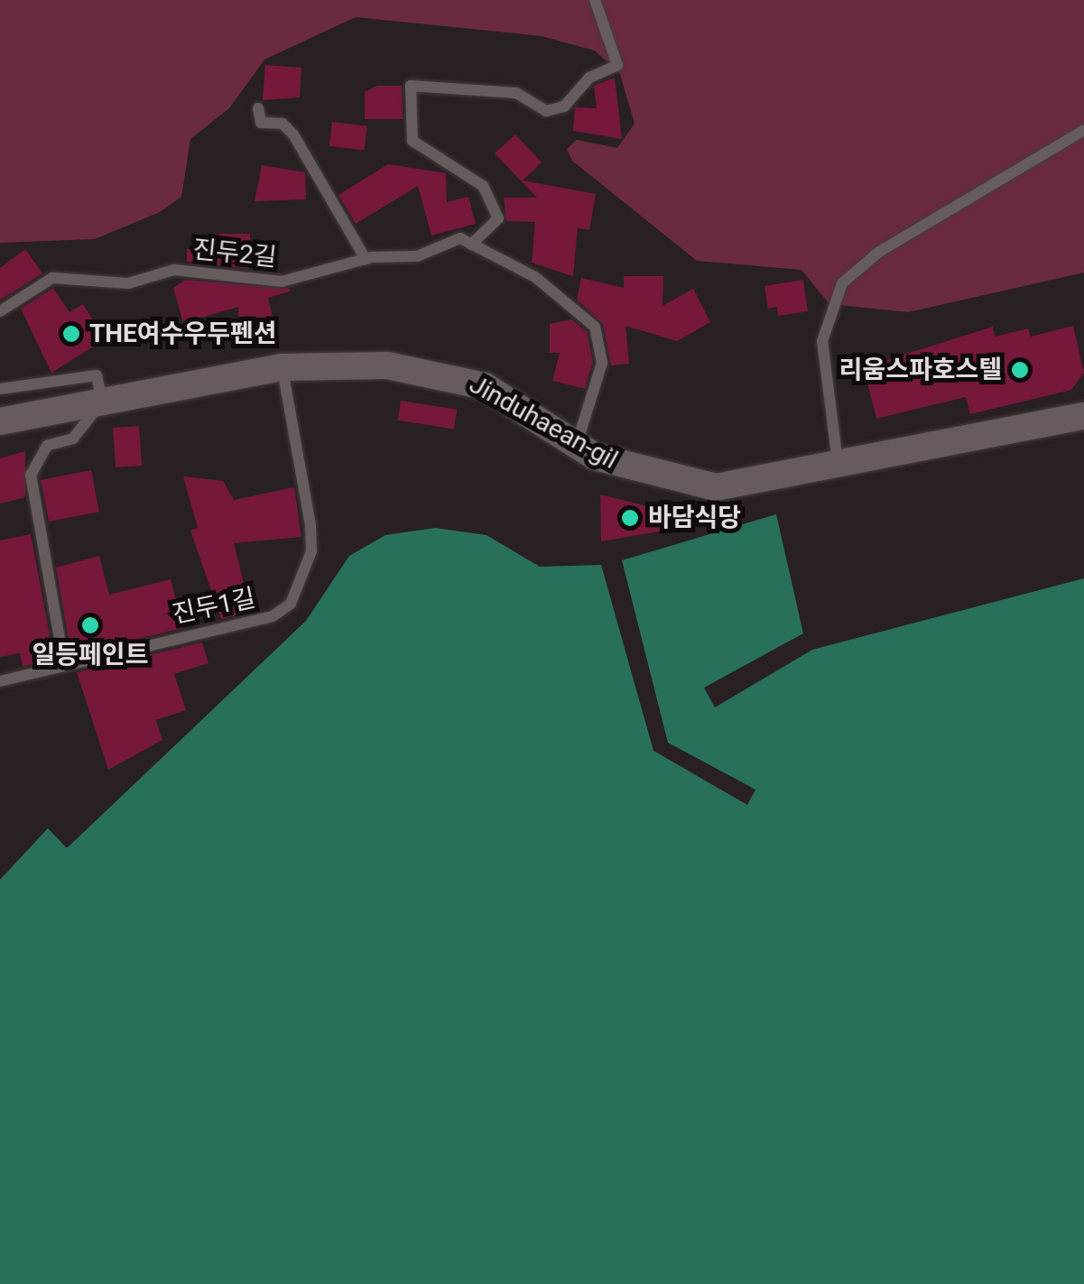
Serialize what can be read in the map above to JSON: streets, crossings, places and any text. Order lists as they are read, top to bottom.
{
  "streets": {
    "street": ["Jinduhaean-gil"],
    "lane": ["진두2길", "진두1길"]
  },
  "crossings": [
    ["Jinduhaean-gil", "진두1길"]
  ],
  "places": [
    "THE여수우두펜션",
    "리움스파호스텔",
    "바담식당",
    "일등페인트"
  ]
}
